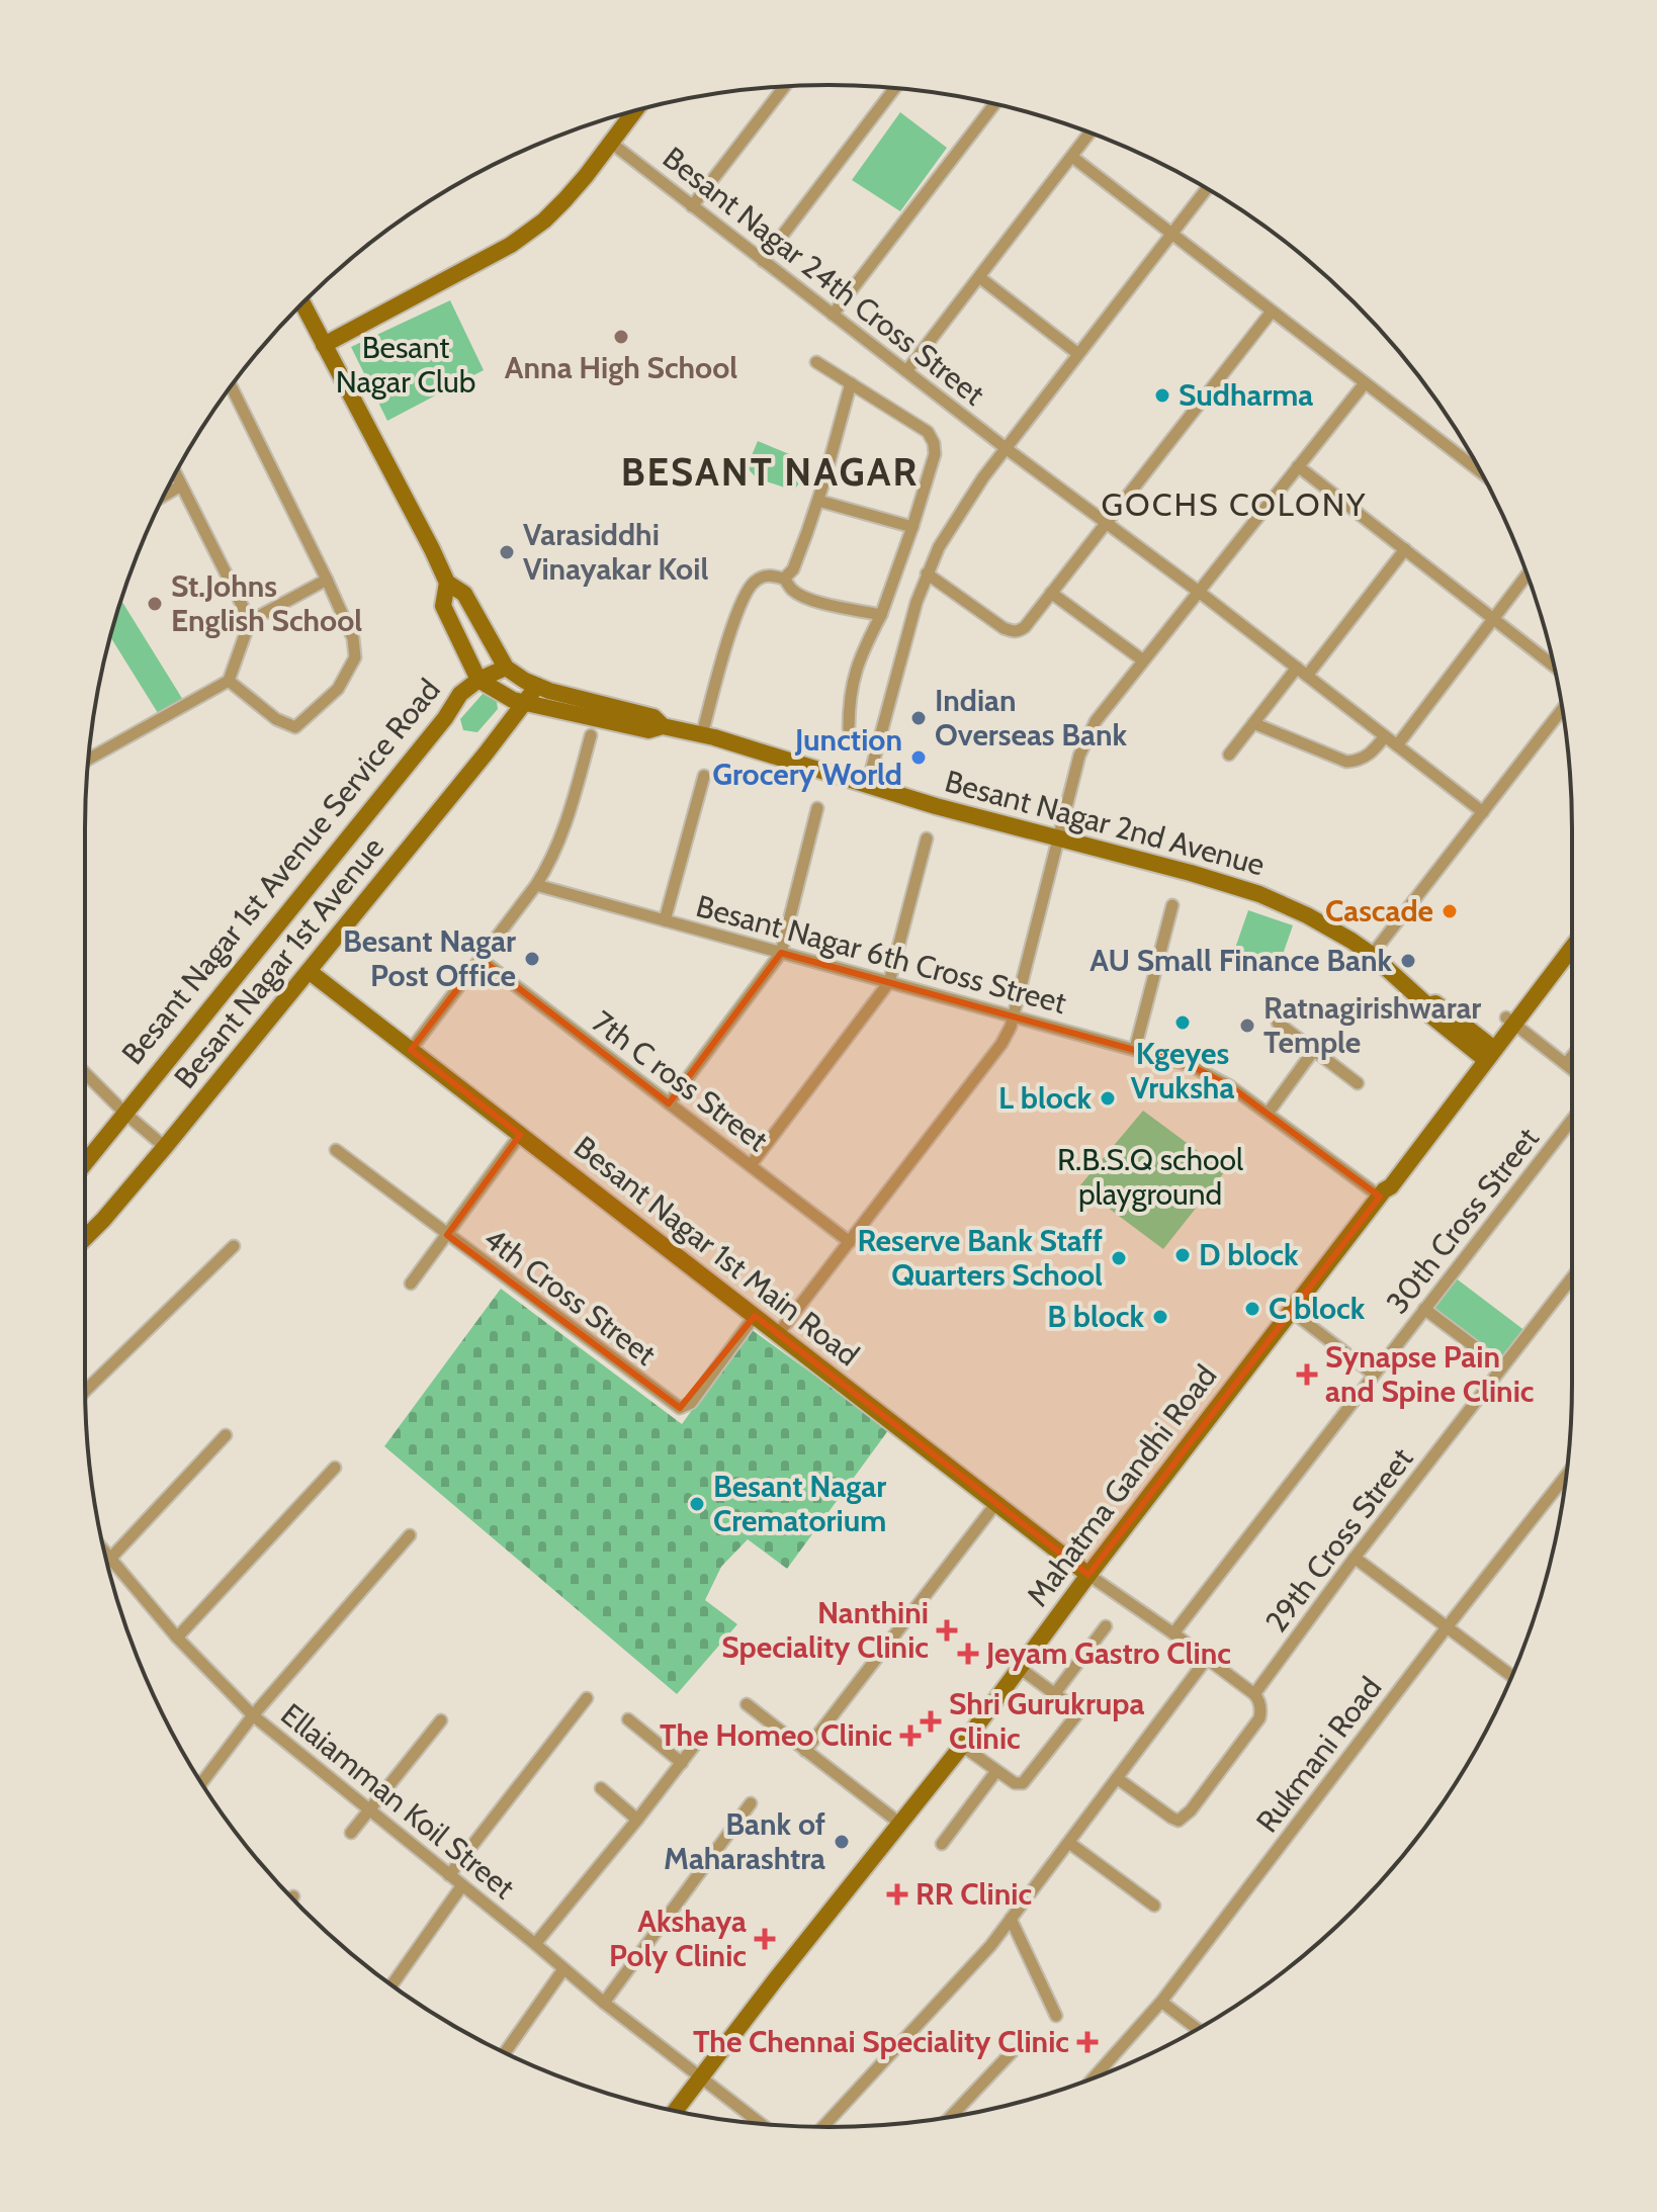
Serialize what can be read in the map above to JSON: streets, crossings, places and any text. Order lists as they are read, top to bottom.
{
  "streets": {
    "main road": [
      "Besant Nagar 2nd Avenue",
      "Besant Nagar 1st Avenue Service Road",
      "Besant Nagar 1st Avenue",
      "Besant Nagar 1st Main Road",
      "Mahatma Gandhi Road"
    ],
    "street": [
      "Besant Nagar 24th Cross Street",
      "Besant Nagar 6th Cross Street",
      "7th C ross Street",
      "30th Cross Street",
      "4th Cross Street",
      "29th Cross Street",
      "Rukmani Road",
      "Ellaiamman Koil Street"
    ]
  },
  "crossings": [
    ["Besant Nagar 2nd Avenue", "Mahatma Gandhi Road"],
    ["Besant Nagar 6th Cross Street", "Mahatma Gandhi Road"],
    ["Besant Nagar 1st Avenue", "Besant Nagar 1st Main Road"],
    ["Besant Nagar 1st Main Road", "4th Cross Street"],
    ["Besant Nagar 1st Main Road", "Mahatma Gandhi Road"],
    ["Mahatma Gandhi Road", "Ellaiamman Koil Street"]
  ],
  "districts": ["BESANT NAGAR", "GOCHS COLONY"],
  "parks": ["Besant Nagar Club", "R.B.S.Q school playground"],
  "places": {
    "other": [
      "Anna High School",
      "Sudharma",
      "Varasiddhi Vinayakar Koil",
      "St.Johns English School",
      "Indian Overseas Bank",
      "Junction Grocery World",
      "Cascade",
      "Besant Nagar Post Office",
      "AU Small Finance Bank",
      "Kgeyes Vruksha",
      "Ratnagirishwarar Temple",
      "L block",
      "D block",
      "Reserve Bank Staff Quarters School",
      "C block",
      "B block",
      "Besant Nagar Crematorium",
      "Bank of Maharashtra"
    ],
    "health": [
      "Synapse Pain and Spine Clinic",
      "Nanthini Speciality Clinic",
      "Jeyam Gastro Clinc",
      "Shri Gurukrupa Clinic",
      "The Homeo Clinic",
      "RR Clinic",
      "Akshaya Poly Clinic",
      "The Chennai Speciality Clinic"
    ]
  }
}
